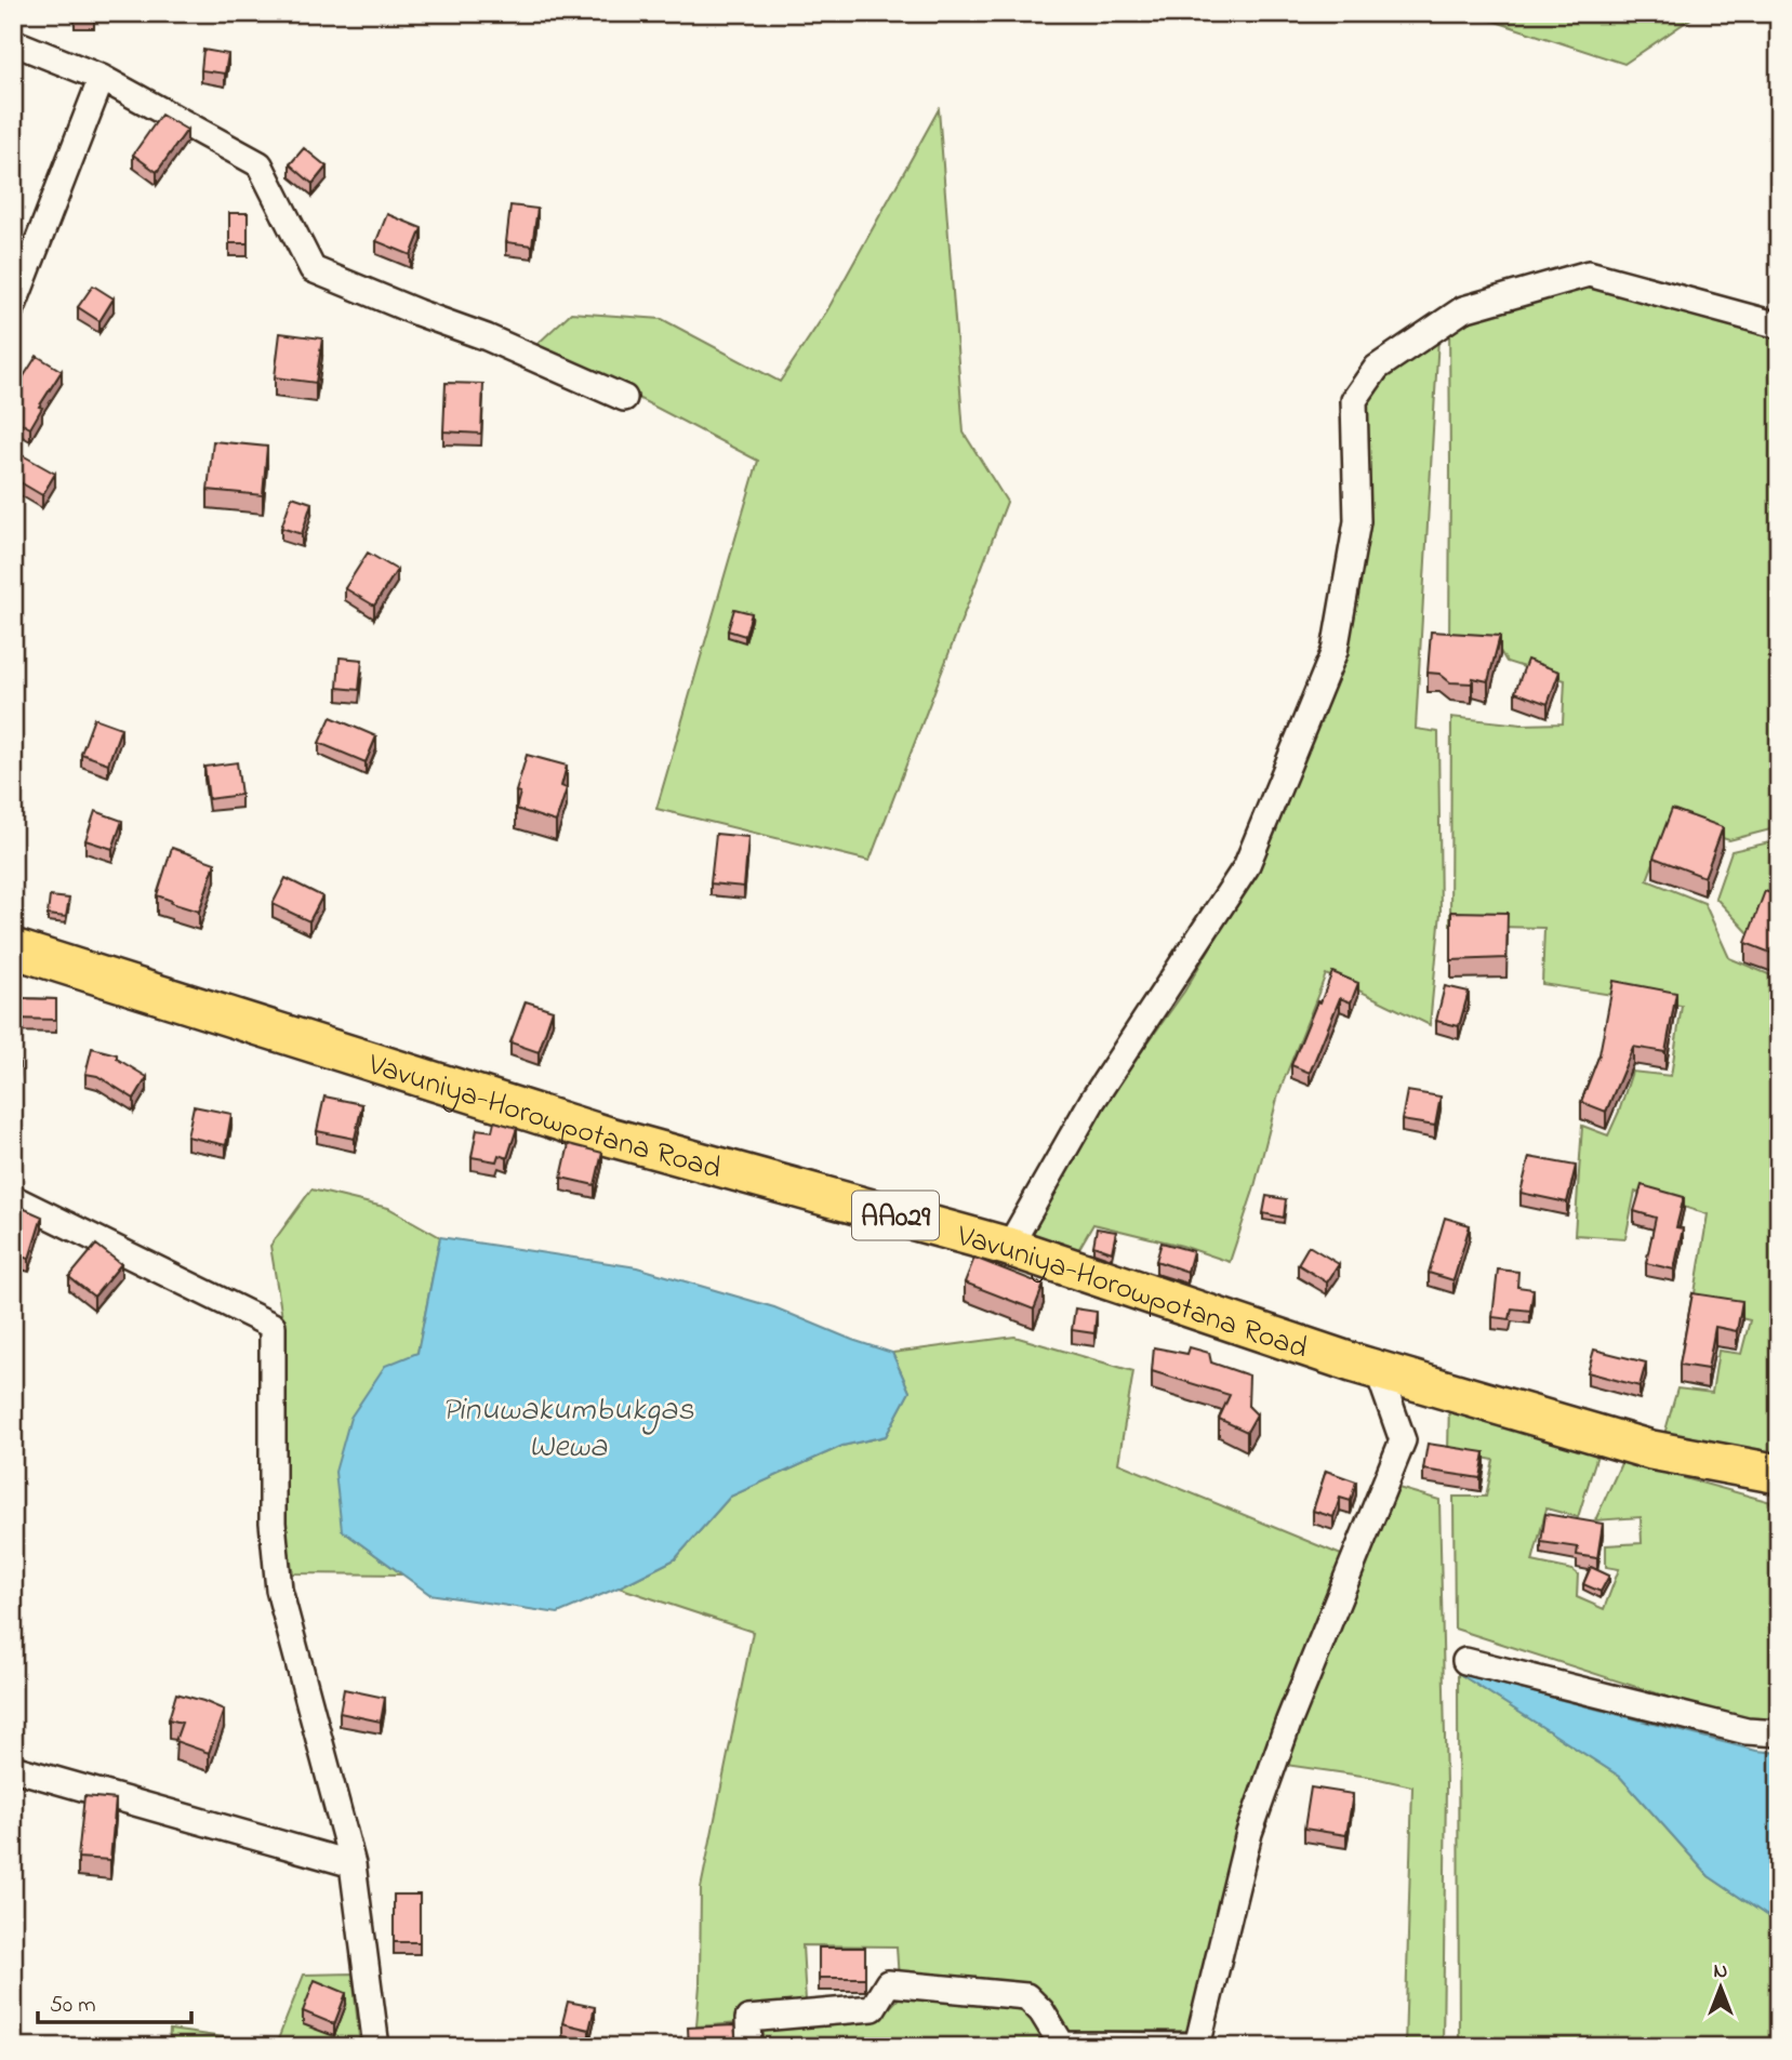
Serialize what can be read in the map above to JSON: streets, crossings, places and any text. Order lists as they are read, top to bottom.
{
  "streets": {
    "highway": ["Vavuniya-Horowpotana Road", "AA029"]
  },
  "water": ["Pinuwakumbukgas Wewa"],
  "scale_bar": "50 m",
  "north": "top"
}
